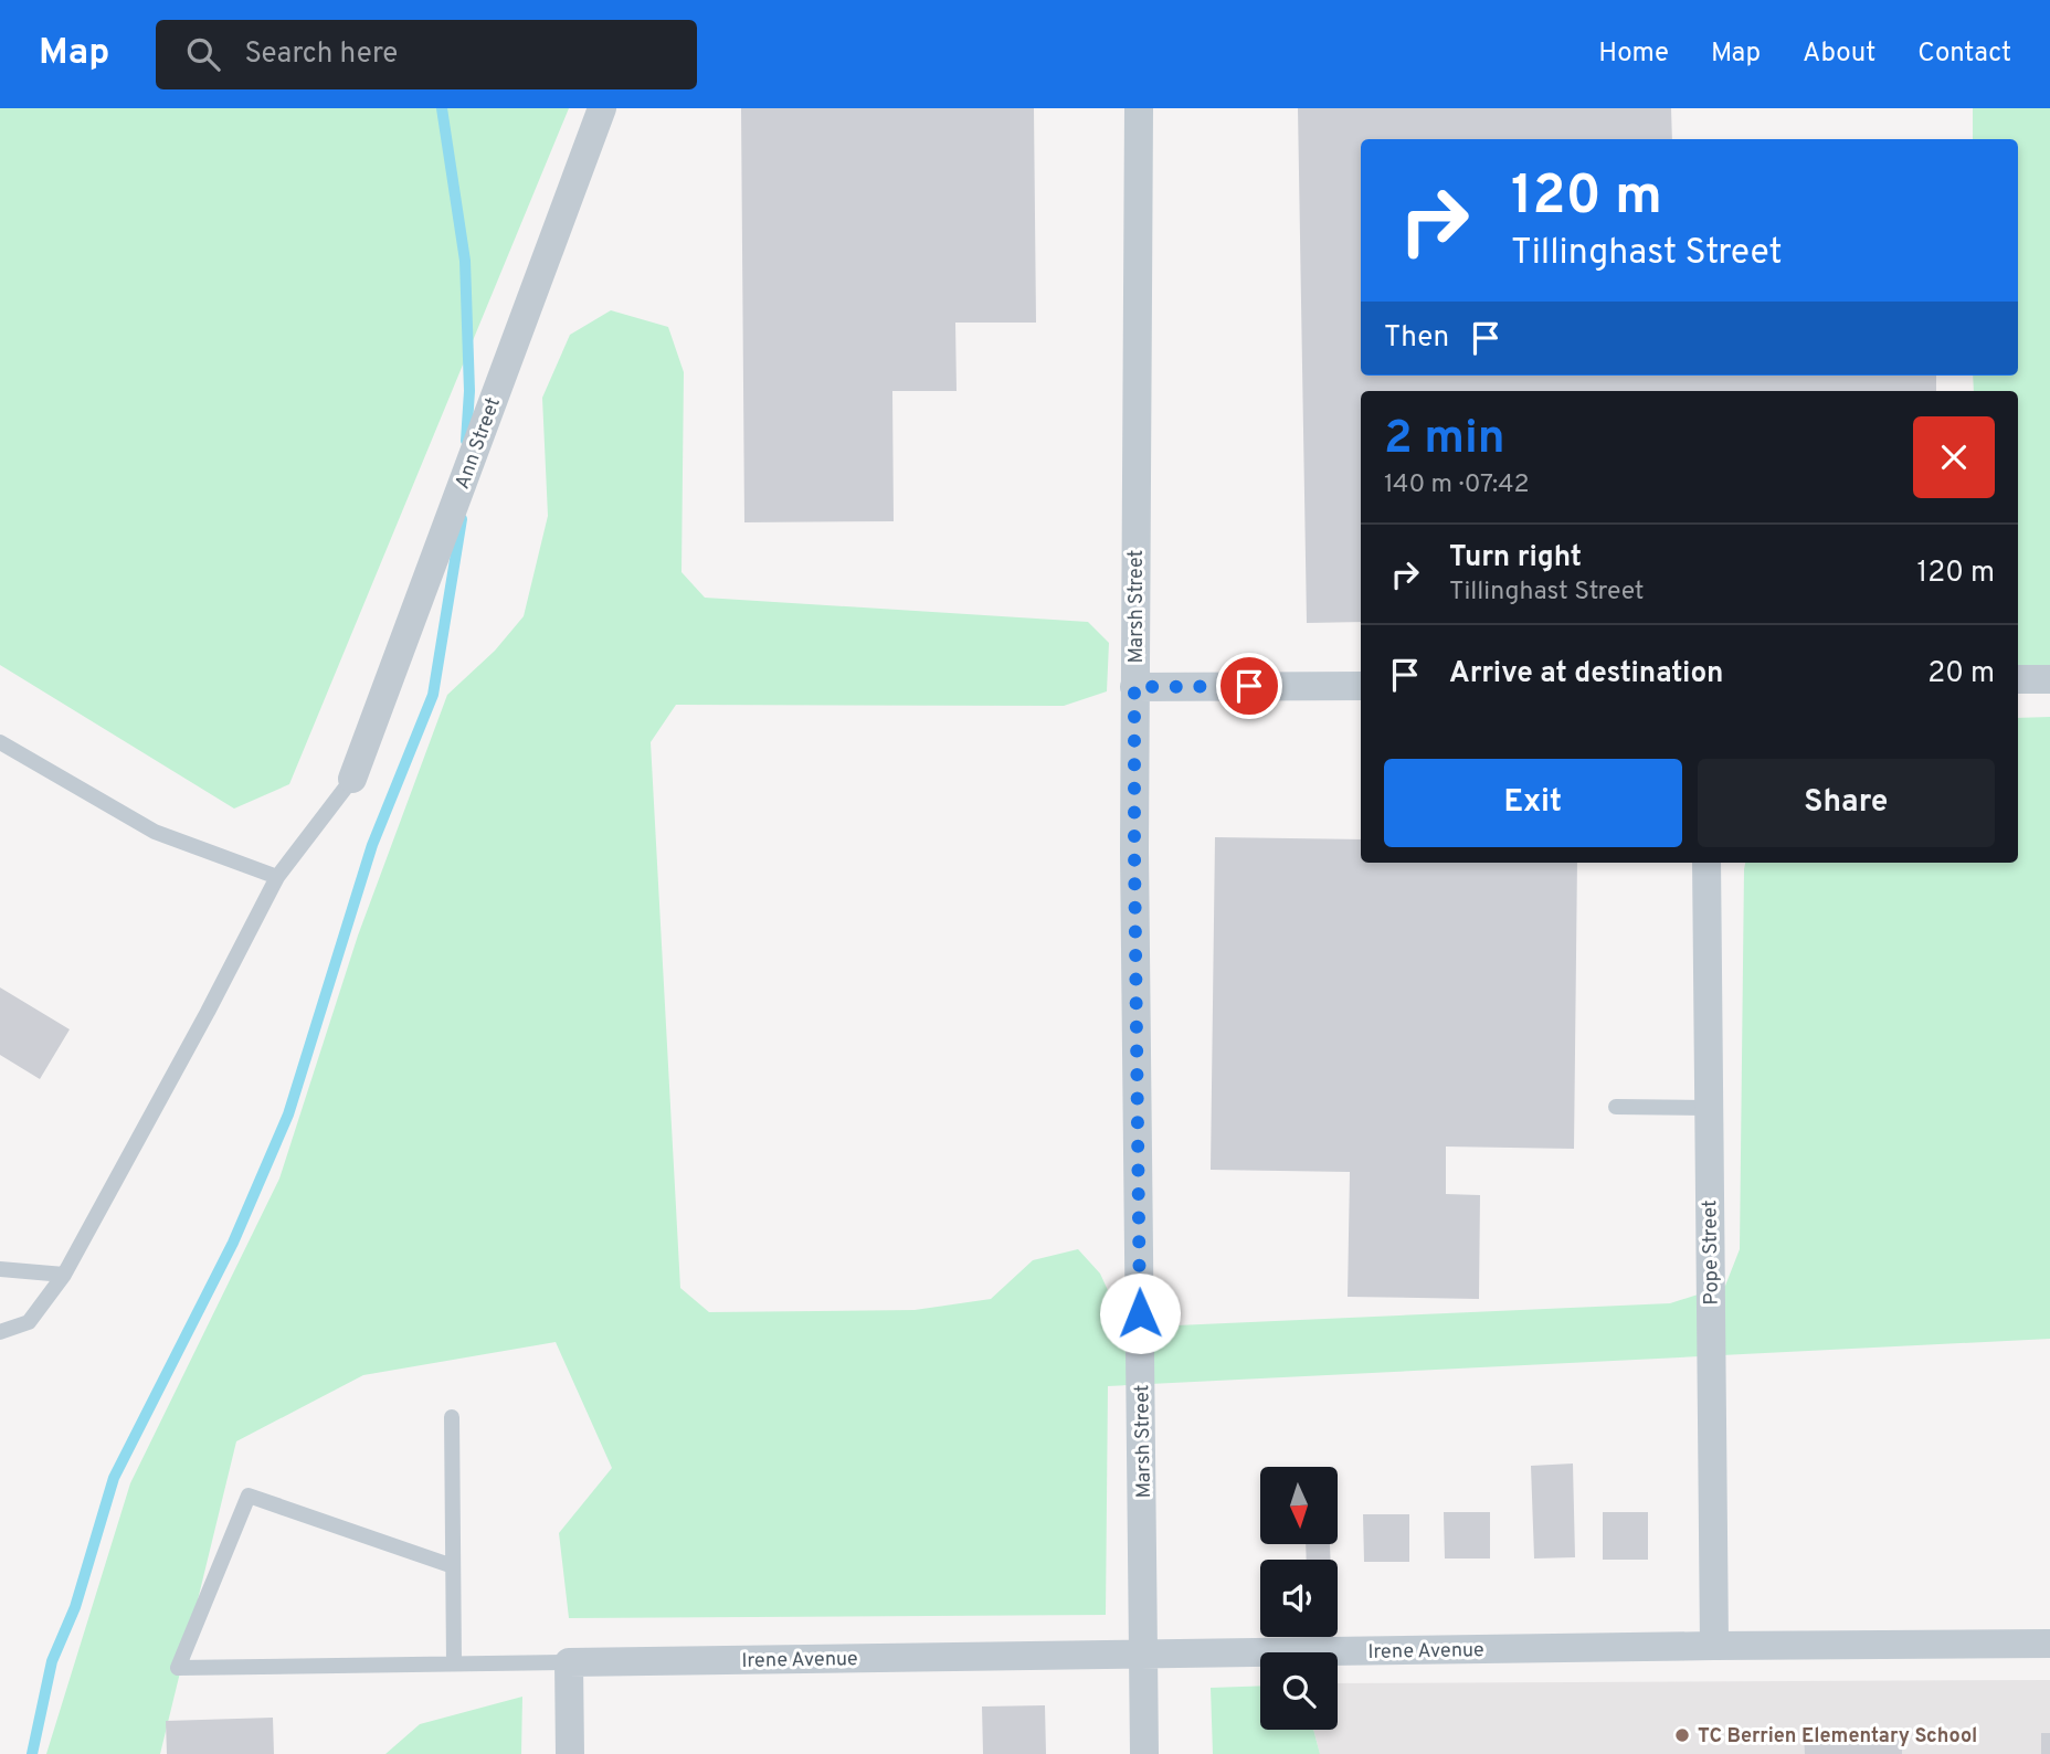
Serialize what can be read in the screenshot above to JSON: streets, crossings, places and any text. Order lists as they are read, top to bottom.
{
  "streets": {
    "street": [
      "Ann Street",
      "Marsh Street",
      "Pope Street",
      "Irene Avenue"
    ]
  },
  "crossings": [
    ["Marsh Street", "Irene Avenue"],
    ["Pope Street", "Irene Avenue"]
  ],
  "places": ["TC Berrien Elementary School"],
  "north": "bottom",
  "page": {
    "header": "Map",
    "search": "Search here",
    "nav": [
      "Home",
      "Map",
      "About",
      "Contact"
    ],
    "turn": ["120 m", "Tillinghast Street"],
    "then": "Then",
    "heading": ["2 min", "140 m · 07:42"],
    "list": [
      {
        "name": "Turn right",
        "note": "Tillinghast Street",
        "value": "120 m"
      },
      {
        "name": "Arrive at destination",
        "value": "20 m"
      }
    ],
    "buttons": ["Exit", "Share"]
  }
}
